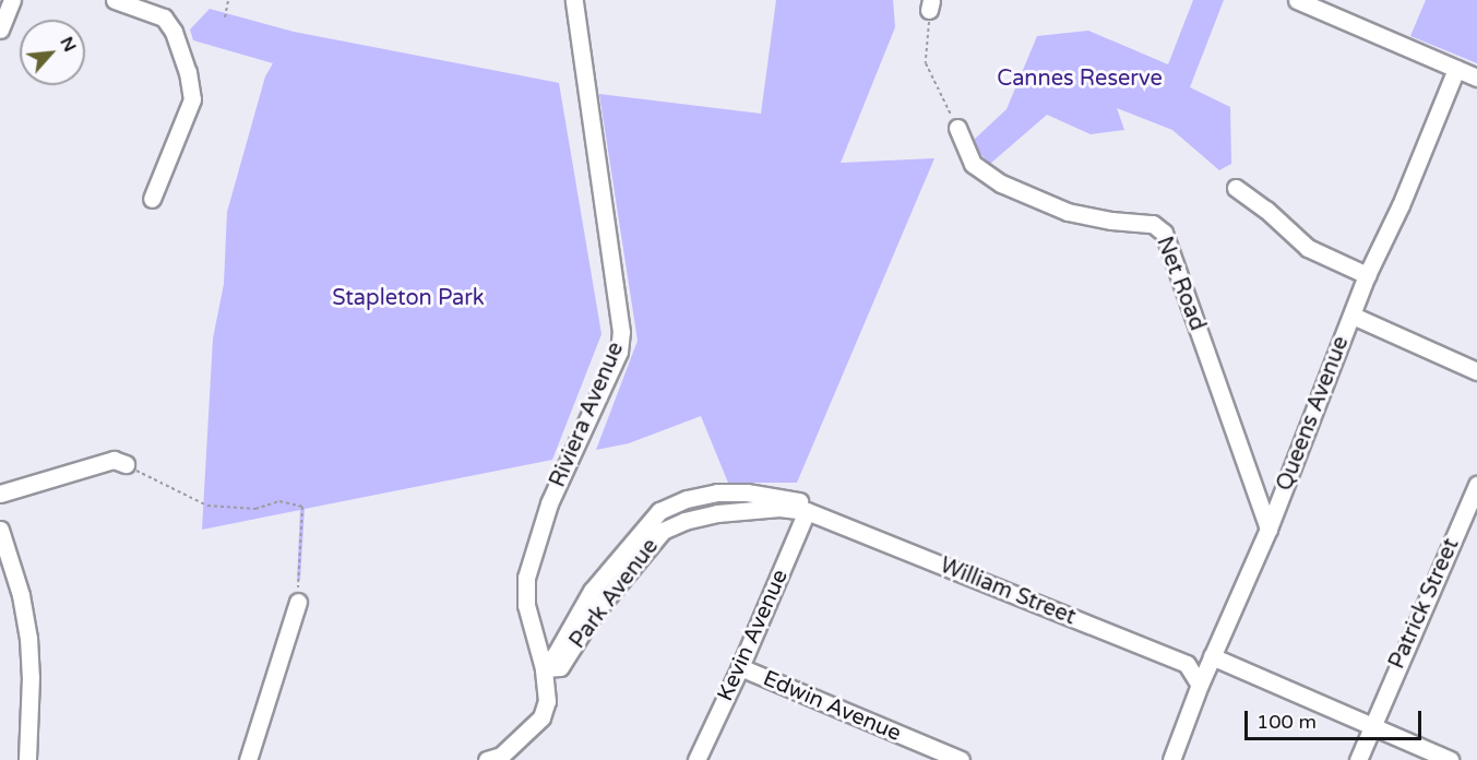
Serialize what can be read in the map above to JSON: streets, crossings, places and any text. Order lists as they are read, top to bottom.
{
  "streets": {
    "street": [
      "Net Road",
      "Queens Avenue",
      "Riviera Avenue",
      "William Street",
      "Park Avenue",
      "Patrick Street",
      "Kevin Avenue",
      "Edwin Avenue"
    ]
  },
  "crossings": [
    ["Net Road", "Queens Avenue"],
    ["Queens Avenue", "William Street"],
    ["Riviera Avenue", "Park Avenue"],
    ["William Street", "Park Avenue"],
    ["William Street", "Kevin Avenue"],
    ["Park Avenue", "Kevin Avenue"],
    ["Kevin Avenue", "Edwin Avenue"]
  ],
  "parks": ["Cannes Reserve", "Stapleton Park"],
  "scale_bar": "100 m",
  "north": "top right"
}
